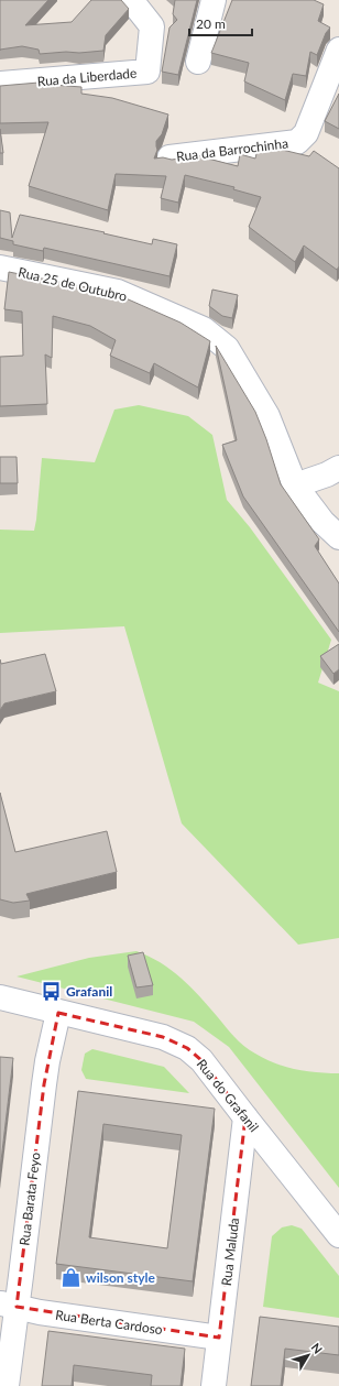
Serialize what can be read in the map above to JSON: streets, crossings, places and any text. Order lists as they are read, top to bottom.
{
  "streets": {
    "street": [
      "Rua da Liberdade",
      "Rua da Barrochinha",
      "Rua 25 de Outubro",
      "Rua do Grafanil",
      "Rua Barata Feyo",
      "Rua Maluda",
      "Rua Berta Cardoso"
    ]
  },
  "crossings": [
    ["Rua do Grafanil", "Rua Barata Feyo"],
    ["Rua do Grafanil", "Rua Maluda"],
    ["Rua Barata Feyo", "Rua Berta Cardoso"],
    ["Rua Maluda", "Rua Berta Cardoso"]
  ],
  "places": {
    "bus stop": ["Grafanil"],
    "shop": ["wilson style"]
  },
  "scale_bar": "20 m",
  "north": "top right"
}
